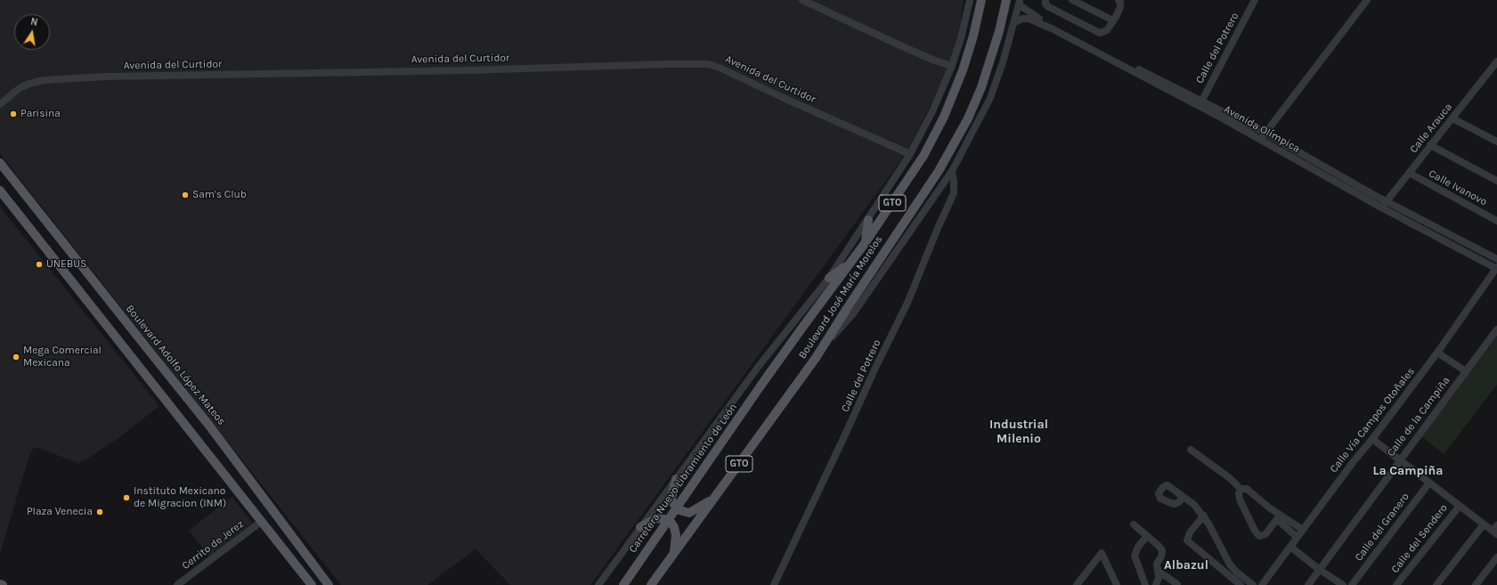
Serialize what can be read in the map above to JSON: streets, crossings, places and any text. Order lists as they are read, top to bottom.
{
  "streets": {
    "main road": [
      "GTO",
      "Boulevard José María Morelos",
      "Boulevard Adolfo López Mateos",
      "Carretera Nuevo Libramiento de León"
    ],
    "street": [
      "Calle del Potrero",
      "Avenida del Curtidor",
      "Calle Arauca",
      "Avenida Olímpica",
      "Calle Ivanovo",
      "Calle de la Campiña",
      "Calle Vía Campos Otoñales",
      "Calle del Granero",
      "Calle del Sendero",
      "Cerrito de Jerez"
    ]
  },
  "crossings": [
    ["Calle del Potrero", "Avenida Olímpica"],
    ["Calle Arauca", "Avenida Olímpica"],
    ["Calle Arauca", "Calle Ivanovo"],
    ["Avenida Olímpica", "Calle Vía Campos Otoñales"],
    ["Boulevard José María Morelos", "Carretera Nuevo Libramiento de León"]
  ],
  "districts": ["Industrial Milenio", "La Campiña", "Albazul"],
  "places": [
    "Parisina",
    "Sam's Club",
    "UNEBUS",
    "Mega Comercial Mexicana",
    "Instituto Mexicano de Migracion (INM)",
    "Plaza Venecia"
  ],
  "north": "top"
}
